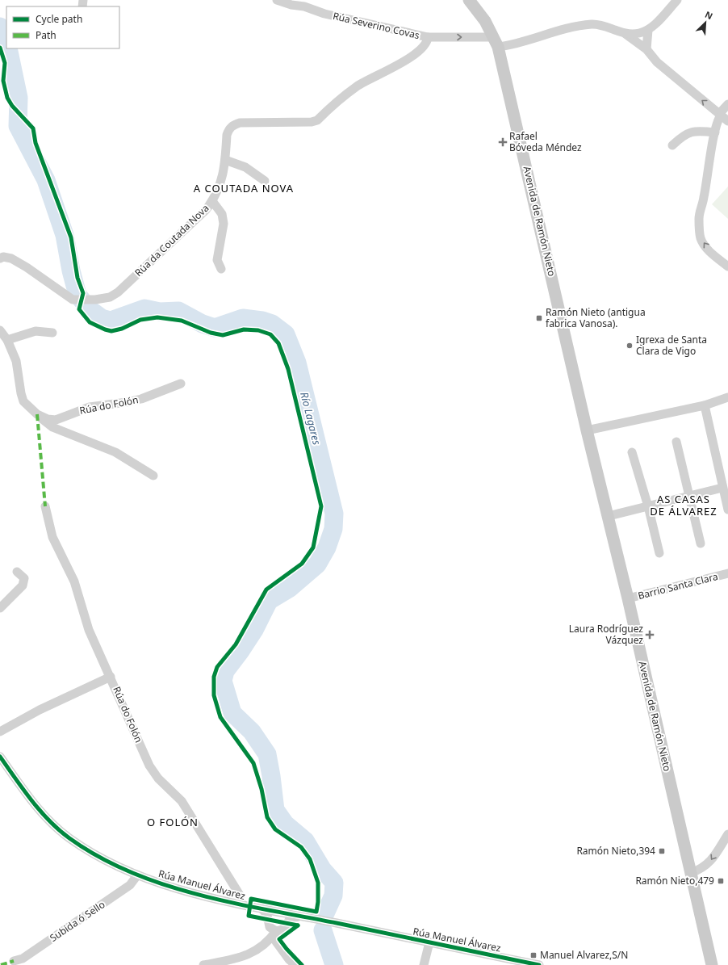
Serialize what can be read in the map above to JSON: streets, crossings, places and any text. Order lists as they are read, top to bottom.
{
  "streets": {
    "main road": ["Avenida de Ramón Nieto"],
    "street": [
      "Rúa Severino Covas",
      "Rúa da Coutada Nova",
      "Rúa do Folón",
      "Barrio Santa Clara",
      "Rúa Manuel Álvarez",
      "Subida ó Sello"
    ]
  },
  "crossings": [
    ["Rúa Severino Covas", "Avenida de Ramón Nieto"],
    ["Rúa Severino Covas", "Rúa da Coutada Nova"],
    ["Avenida de Ramón Nieto", "Barrio Santa Clara"],
    ["Rúa do Folón", "Rúa Manuel Álvarez"],
    ["Rúa Manuel Álvarez", "Subida ó Sello"]
  ],
  "districts": ["A COUTADA NOVA", "AS CASAS DE ÁLVAREZ", "O FOLÓN"],
  "water": ["Río Lagares"],
  "places": {
    "health": ["Rafael Bóveda Méndez", "Laura Rodríguez Vázquez"],
    "transit": [
      "Ramón Nieto (antigua fabrica Vanosa).",
      "Ramón Nieto,394",
      "Ramón Nieto,479",
      "Manuel Alvarez,S/N"
    ],
    "other": ["Igrexa de Santa Clara de Vigo"]
  },
  "legend": ["Cycle path", "Path"],
  "north": "top right"
}
